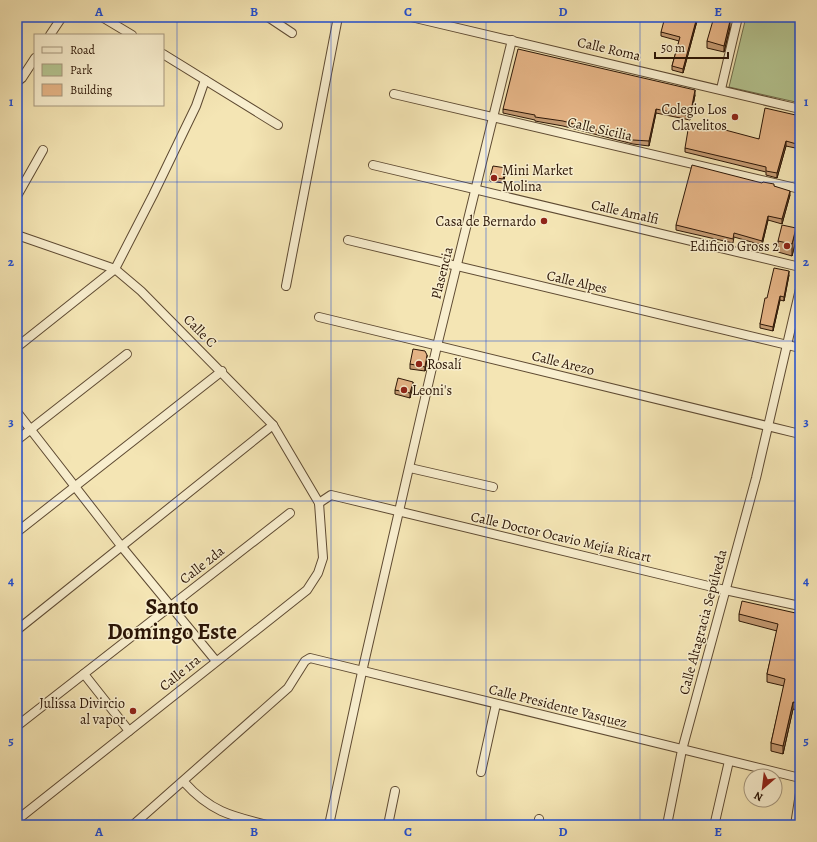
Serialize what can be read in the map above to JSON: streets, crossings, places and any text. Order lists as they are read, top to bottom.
{
  "streets": {
    "street": [
      "Calle Roma",
      "Calle Sicilia",
      "Calle Amalfi",
      "Plasencia",
      "Calle Alpes",
      "Calle C",
      "Calle Arezo",
      "Calle Doctor Ocavio Mejía Ricart",
      "Calle 2da",
      "Calle Altagracia Sepúlveda",
      "Calle 1ra",
      "Calle Presidente Vasquez"
    ]
  },
  "crossings": [
    ["Calle Roma", "Plasencia"],
    ["Calle Sicilia", "Plasencia"],
    ["Calle Amalfi", "Plasencia"],
    ["Plasencia", "Calle Alpes"],
    ["Plasencia", "Calle Arezo"],
    ["Plasencia", "Calle Doctor Ocavio Mejía Ricart"],
    ["Plasencia", "Calle Presidente Vasquez"],
    ["Calle Alpes", "Calle Altagracia Sepúlveda"],
    ["Calle C", "Calle Doctor Ocavio Mejía Ricart"],
    ["Calle C", "Calle 1ra"],
    ["Calle Arezo", "Calle Altagracia Sepúlveda"],
    ["Calle Doctor Ocavio Mejía Ricart", "Calle Altagracia Sepúlveda"],
    ["Calle Doctor Ocavio Mejía Ricart", "Calle 1ra"],
    ["Calle Altagracia Sepúlveda", "Calle Presidente Vasquez"]
  ],
  "districts": ["Santo Domingo Este"],
  "places": [
    "Colegio Los Clavelitos",
    "Mini Market Molina",
    "Casa de Bernardo",
    "Edificio Gross 2",
    "Rosalí",
    "Leoni's",
    "Julissa Divircio al vapor"
  ],
  "legend": ["Road", "Park", "Building"],
  "scale_bar": "50 m",
  "north": "bottom left",
  "grid": {
    "columns": [
      "A",
      "B",
      "C",
      "D",
      "E"
    ],
    "rows": [
      "1",
      "2",
      "3",
      "4",
      "5"
    ]
  }
}
